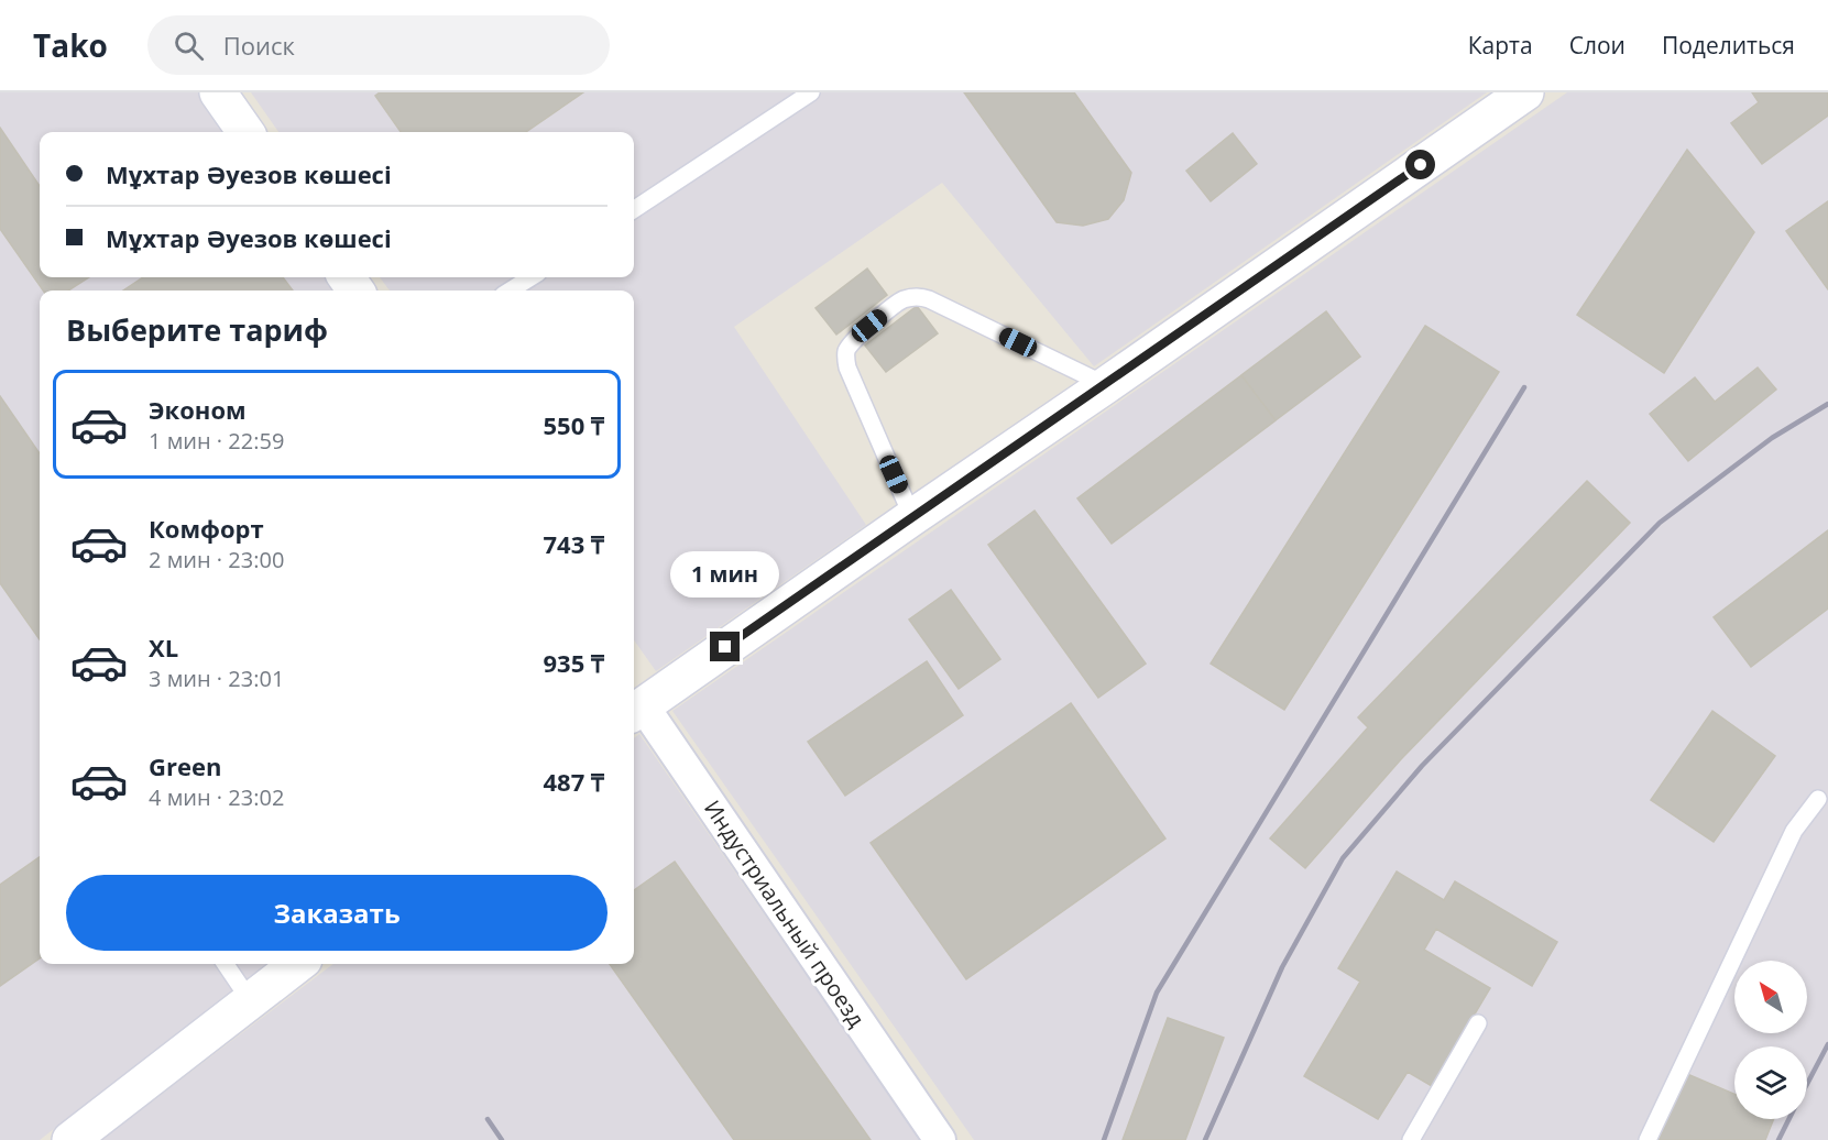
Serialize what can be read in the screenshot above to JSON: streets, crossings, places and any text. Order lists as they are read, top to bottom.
{
  "streets": {
    "street": ["Индустриальный проезд"]
  },
  "north": "top left",
  "page": {
    "header": "Tako",
    "search": "Поиск",
    "nav": ["Карта", "Слои", "Поделиться"],
    "banner": ["Мұхтар Әуезов көшесі", "Мұхтар Әуезов көшесі"],
    "heading": "Выберите тариф",
    "list": [
      {
        "name": "Эконом",
        "note": "1 мин · 22:59",
        "value": "550 ₸"
      },
      {
        "name": "Комфорт",
        "note": "2 мин · 23:00",
        "value": "743 ₸"
      },
      {
        "name": "XL",
        "note": "3 мин · 23:01",
        "value": "935 ₸"
      },
      {
        "name": "Green",
        "note": "4 мин · 23:02",
        "value": "487 ₸"
      }
    ],
    "bubble": "1 мин",
    "buttons": "Заказать"
  }
}
